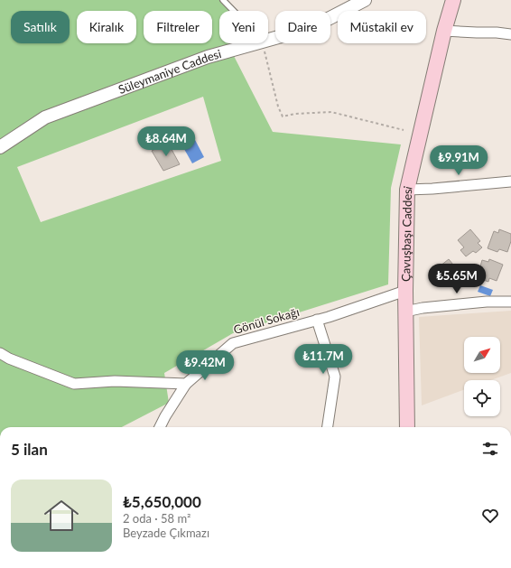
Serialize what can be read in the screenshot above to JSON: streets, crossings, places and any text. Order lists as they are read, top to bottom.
{
  "streets": {
    "main road": ["Çavuşbaşı Caddesi"],
    "street": ["Süleymaniye Caddesi", "Gönül Sokağı"]
  },
  "crossings": [
    ["Çavuşbaşı Caddesi", "Gönül Sokağı"]
  ],
  "north": "top right",
  "page": {
    "chip": [
      "Satılık",
      "Kiralık",
      "Filtreler",
      "Yeni",
      "Daire",
      "Müstakil ev"
    ],
    "price": [
      "₺8.64M",
      "₺9.91M",
      "₺5.65M",
      "₺11.7M",
      "₺9.42M"
    ],
    "heading": "5 ilan",
    "list": [
      {
        "name": "₺5,650,000",
        "note": "2 oda · 58 m² · Beyzade Çıkmazı"
      }
    ]
  }
}
